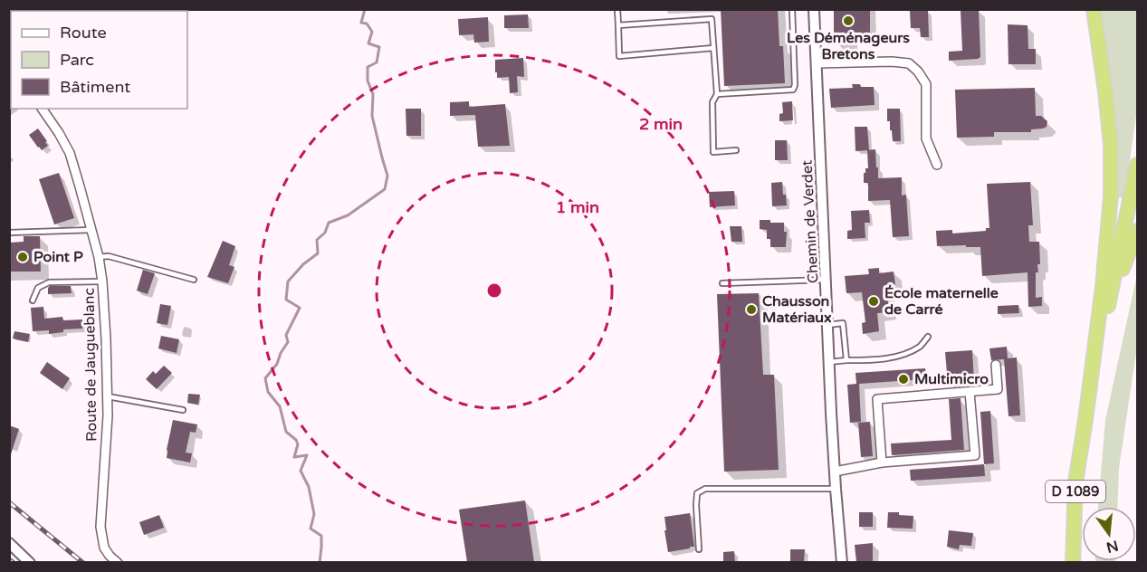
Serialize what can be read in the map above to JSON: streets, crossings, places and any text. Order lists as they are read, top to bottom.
{
  "streets": {
    "highway": ["D 1089"],
    "street": ["Chemin de Verdet", "Route de Jaugueblanc"]
  },
  "places": [
    "Les Déménageurs Bretons",
    "Point P",
    "École maternelle de Carré",
    "Chausson Matériaux",
    "Multimicro"
  ],
  "legend": ["Route", "Parc", "Bâtiment"],
  "north": "bottom",
  "rings": ["2 min", "1 min"]
}
